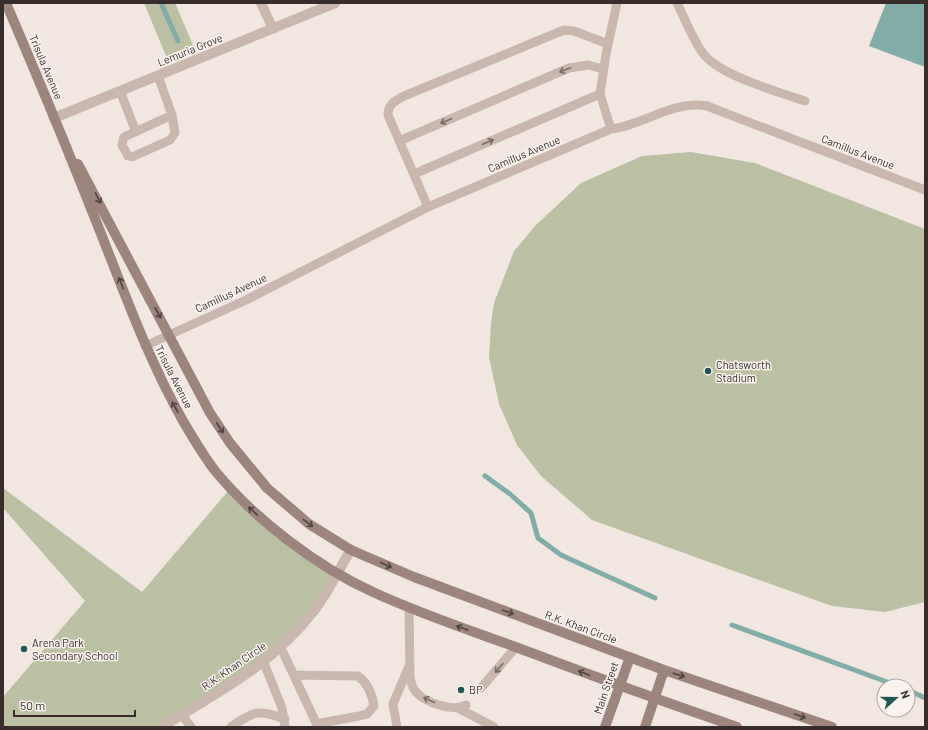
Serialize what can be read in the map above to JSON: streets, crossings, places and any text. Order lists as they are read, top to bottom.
{
  "streets": {
    "street": [
      "Lemuria Grove",
      "Trisula Avenue",
      "R.K. Khan Circle",
      "Main Street"
    ],
    "lane": ["Camillus Avenue"]
  },
  "crossings": [
    ["Lemuria Grove", "Trisula Avenue"],
    ["Trisula Avenue", "Camillus Avenue"],
    ["Trisula Avenue", "R.K. Khan Circle"],
    ["R.K. Khan Circle", "Main Street"]
  ],
  "places": ["Chatsworth Stadium", "Arena Park Secondary School", "BP"],
  "scale_bar": "50 m",
  "north": "right"
}
